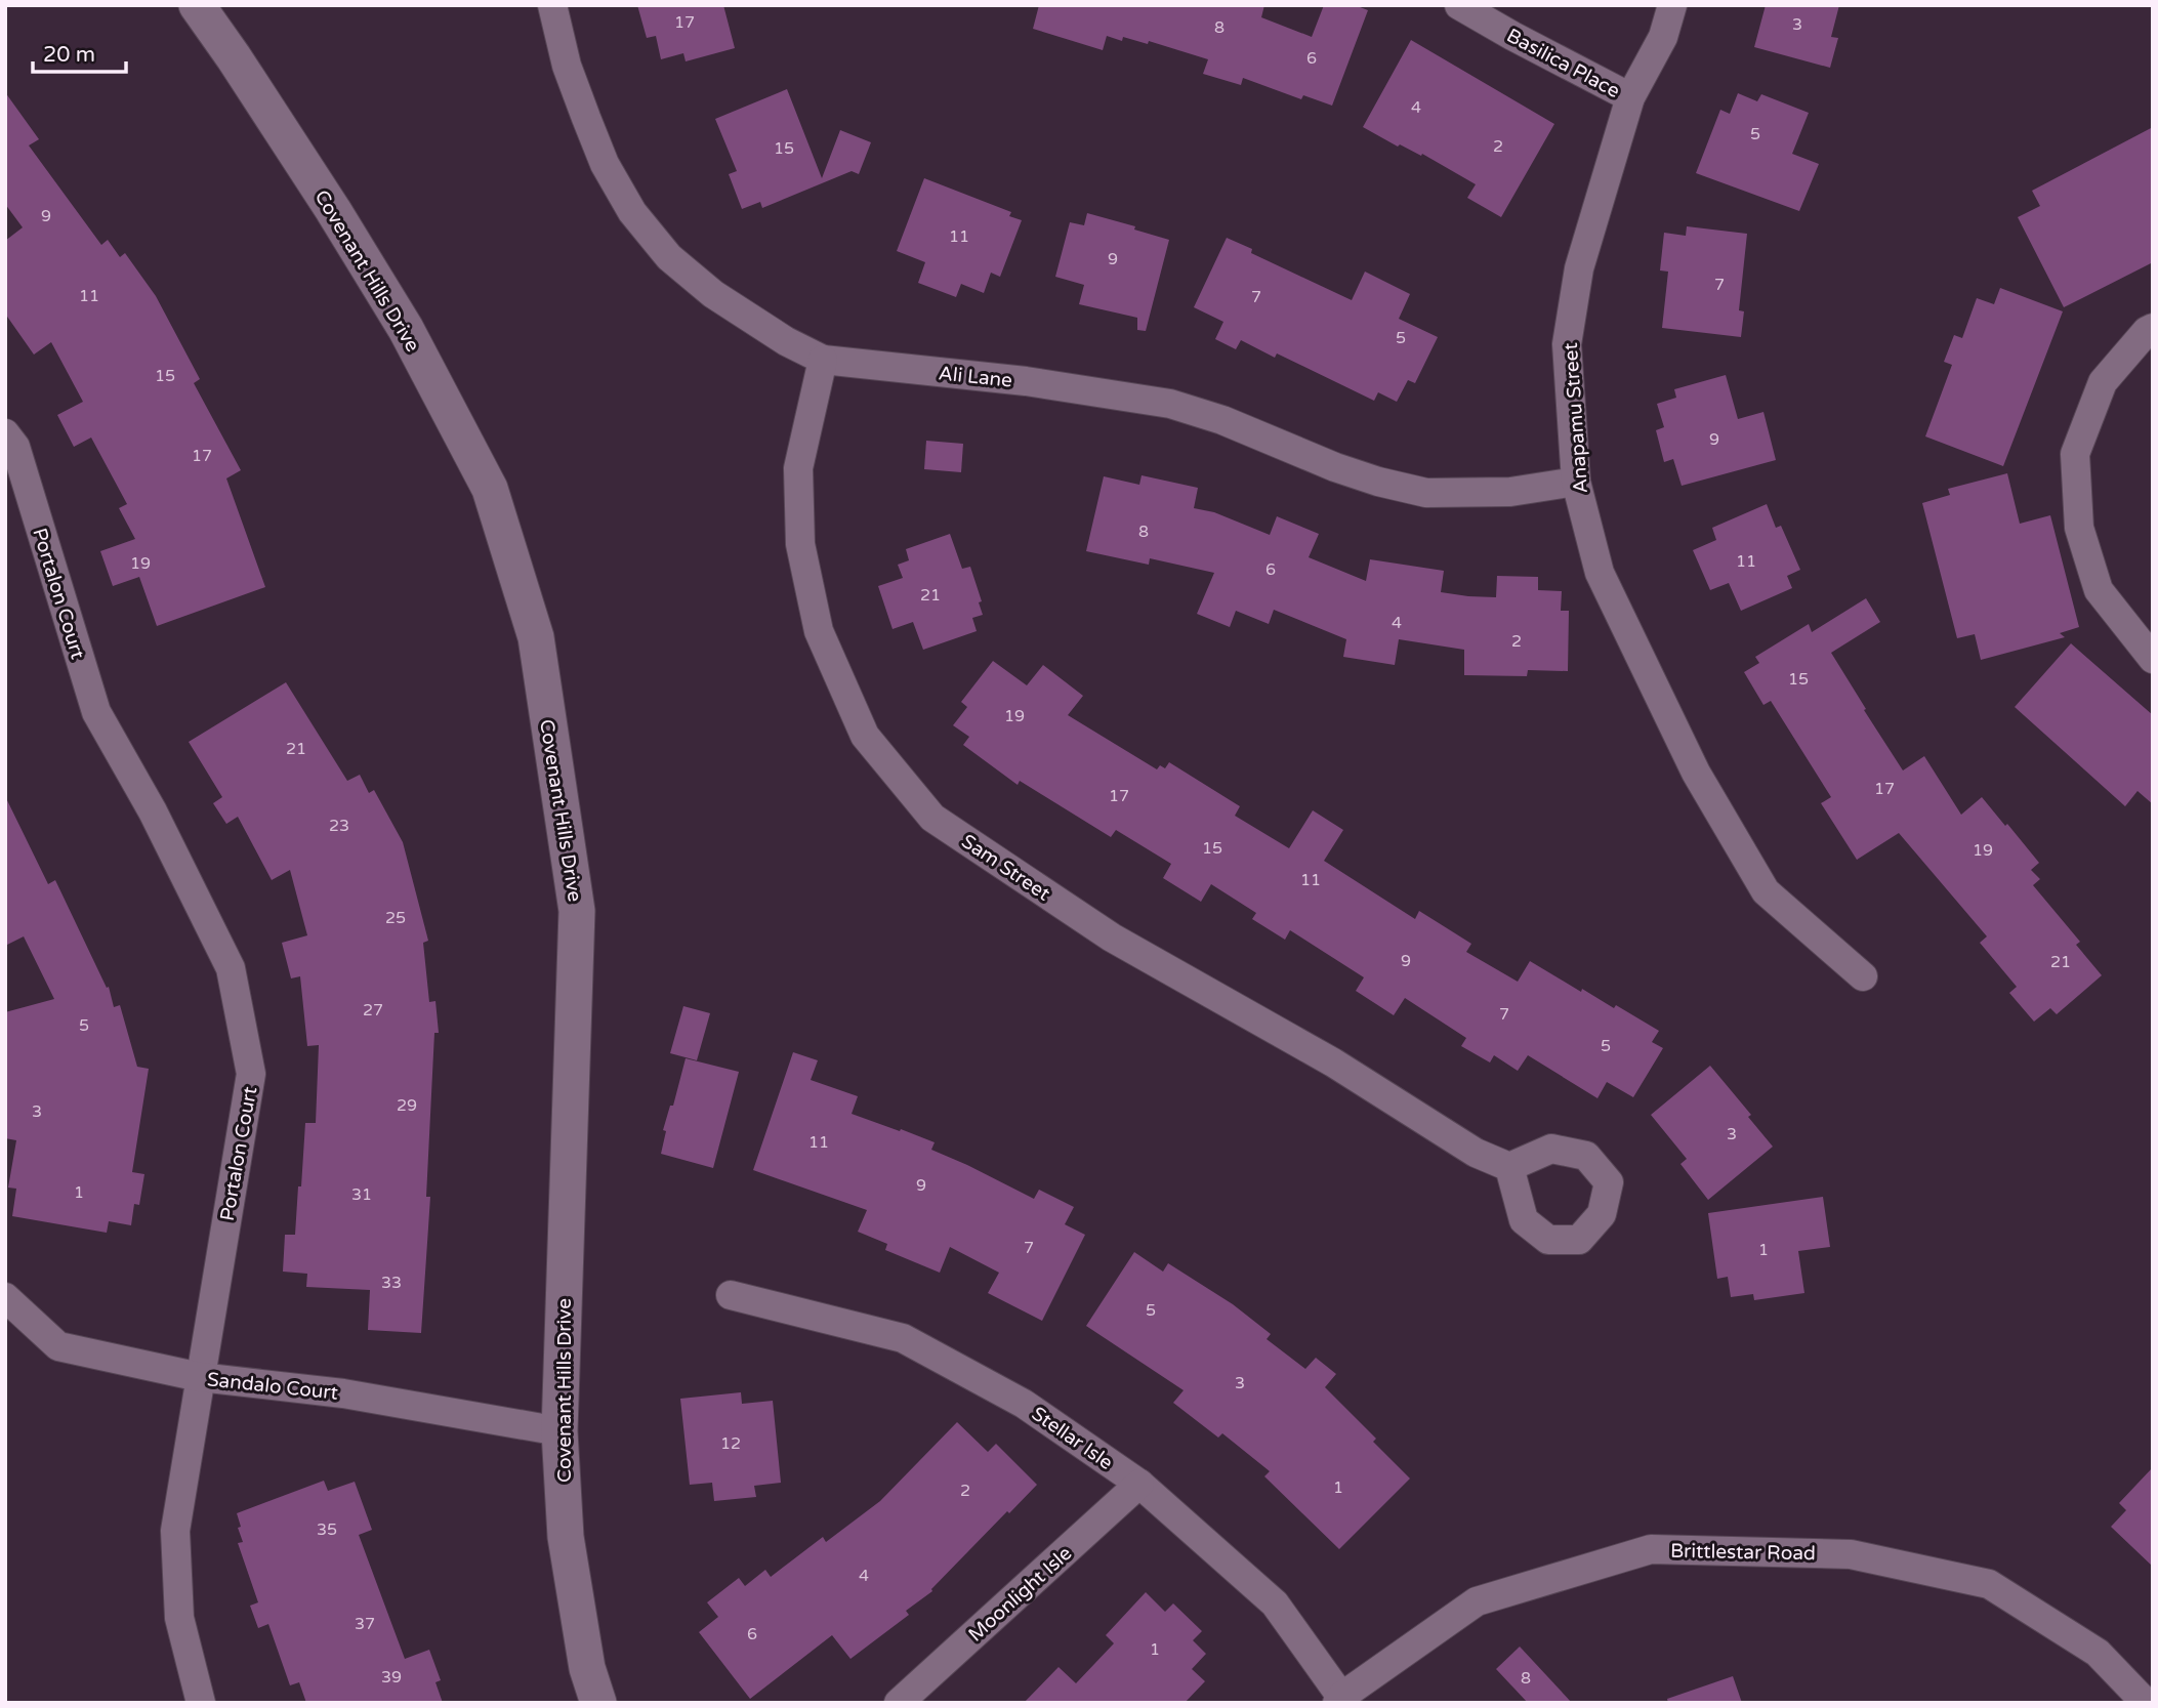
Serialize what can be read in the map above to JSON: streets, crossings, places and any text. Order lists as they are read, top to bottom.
{
  "streets": {
    "street": [
      "Basilica Place",
      "Covenant Hills Drive",
      "Ali Lane",
      "Anapamu Street",
      "Portalon Court",
      "Sam Street",
      "Sandalo Court",
      "Stellar Isle",
      "Brittlestar Road",
      "Moonlight Isle"
    ]
  },
  "crossings": [
    ["Basilica Place", "Anapamu Street"],
    ["Covenant Hills Drive", "Sandalo Court"],
    ["Ali Lane", "Anapamu Street"],
    ["Ali Lane", "Sam Street"],
    ["Portalon Court", "Sandalo Court"],
    ["Stellar Isle", "Brittlestar Road"],
    ["Stellar Isle", "Moonlight Isle"]
  ],
  "house_numbers": [
    "17",
    "3",
    "8",
    "6",
    "4",
    "5",
    "2",
    "15",
    "9",
    "11",
    "9",
    "7",
    "11",
    "7",
    "5",
    "15",
    "9",
    "17",
    "8",
    "11",
    "19",
    "6",
    "21",
    "4",
    "2",
    "15",
    "19",
    "21",
    "17",
    "17",
    "23",
    "15",
    "19",
    "11",
    "25",
    "9",
    "21",
    "27",
    "7",
    "5",
    "5",
    "29",
    "3",
    "3",
    "11",
    "9",
    "1",
    "31",
    "7",
    "1",
    "33",
    "5",
    "3",
    "12",
    "1",
    "2",
    "35",
    "4",
    "37",
    "6",
    "1",
    "39",
    "8"
  ],
  "scale_bar": "20 m"
}
